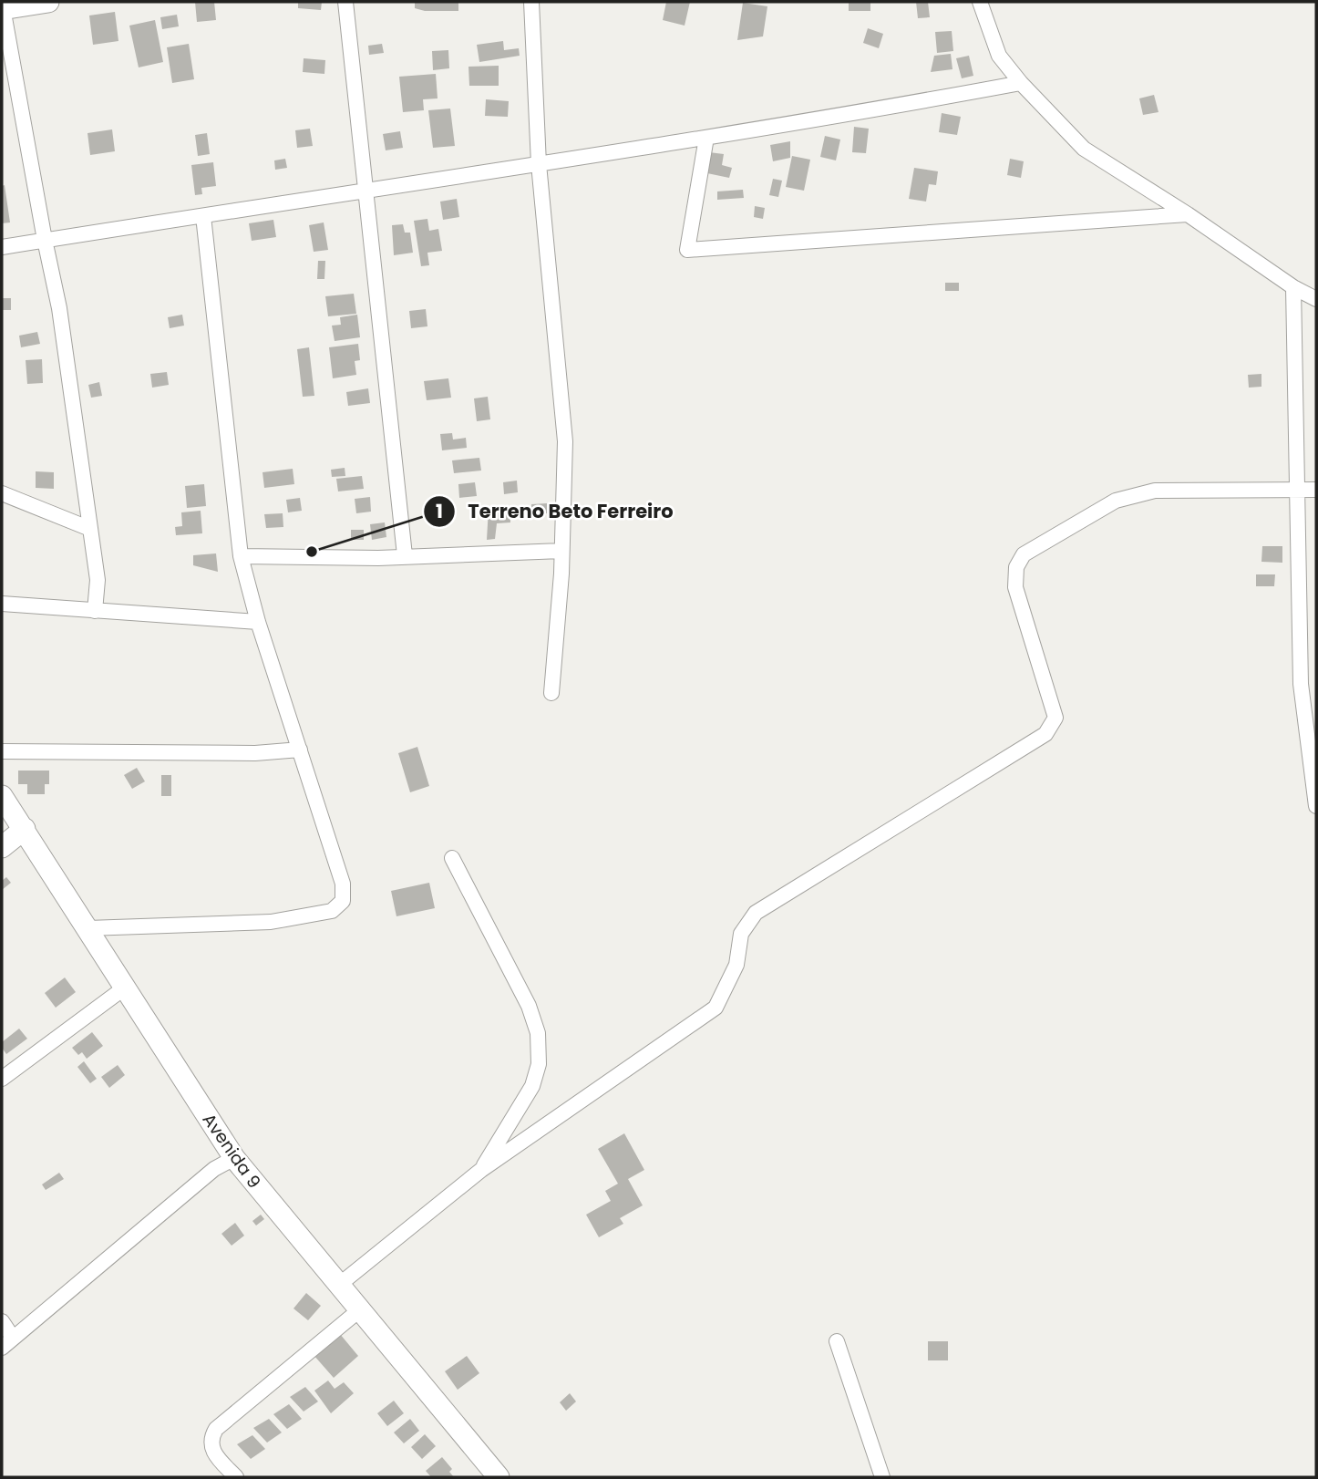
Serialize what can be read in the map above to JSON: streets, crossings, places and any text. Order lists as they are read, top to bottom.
{
  "streets": {
    "main road": ["Avenida 9"]
  },
  "places": ["Terreno Beto Ferreiro"]
}
